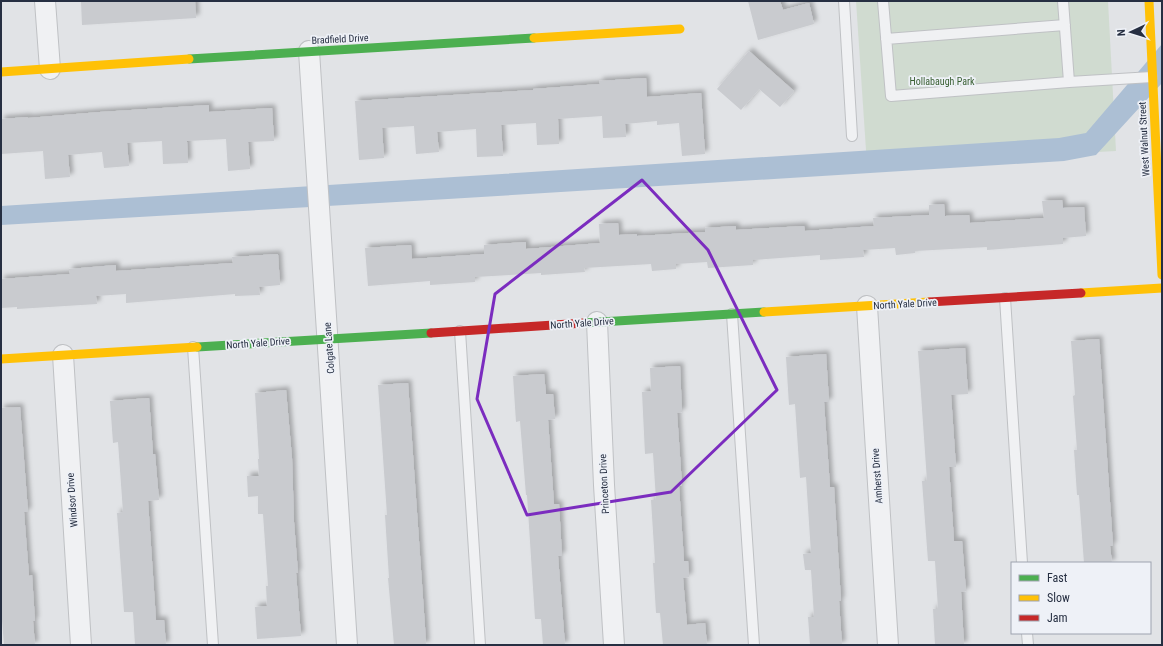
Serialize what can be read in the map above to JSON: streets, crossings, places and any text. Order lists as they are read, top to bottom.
{
  "streets": {
    "street": [
      "Bradfield Drive",
      "West Walnut Street",
      "North Yale Drive",
      "Colgate Lane",
      "Amherst Drive",
      "Princeton Drive",
      "Windsor Drive"
    ]
  },
  "crossings": [
    ["Bradfield Drive", "Colgate Lane"],
    ["North Yale Drive", "Colgate Lane"],
    ["North Yale Drive", "Amherst Drive"],
    ["North Yale Drive", "Princeton Drive"],
    ["North Yale Drive", "Windsor Drive"]
  ],
  "parks": ["Hollabaugh Park"],
  "legend": ["Fast", "Slow", "Jam"],
  "north": "left"
}
